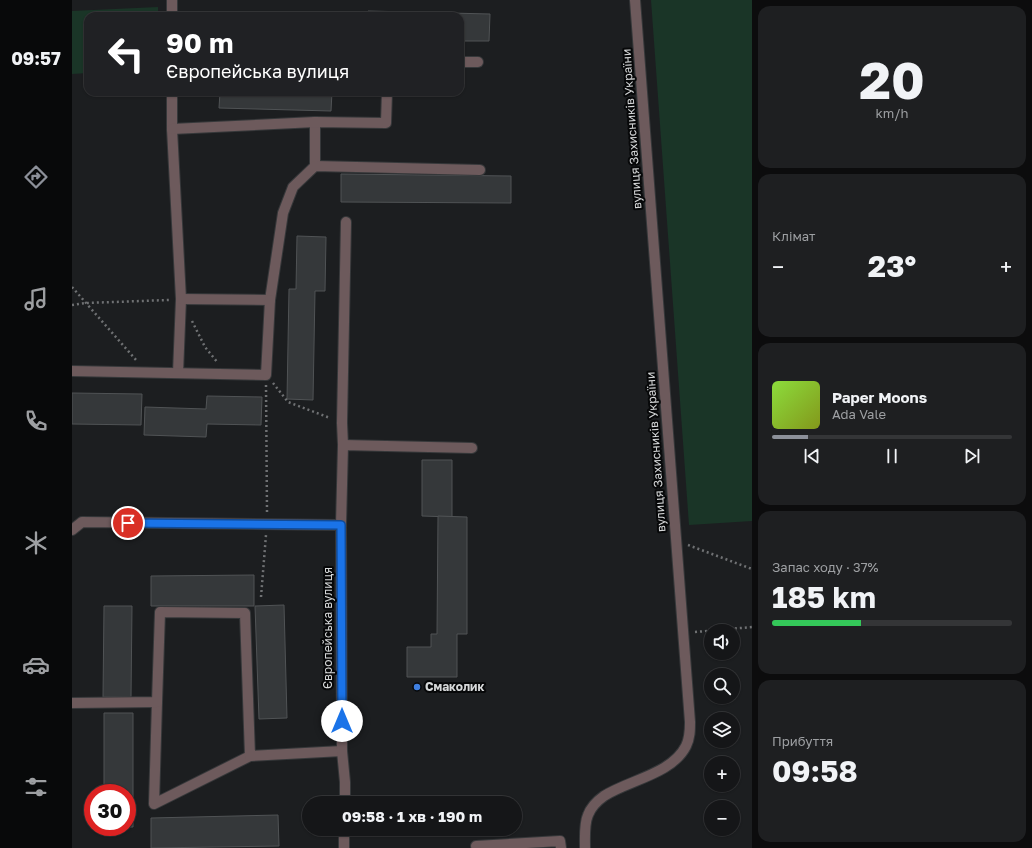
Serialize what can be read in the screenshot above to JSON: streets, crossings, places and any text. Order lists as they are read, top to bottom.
{
  "streets": {
    "street": ["вулиця Захисників України", "Європейська вулиця"]
  },
  "places": ["Смаколик"],
  "page": {
    "tabs": "09:57",
    "tile": [
      ["20", "km/h"],
      "Клімат",
      ["Запас ходу · 37%", "185 km"],
      ["Прибуття", "09:58"]
    ],
    "turn": ["90 m", "Європейська вулиця"],
    "heat": ["−", "23°", "+"],
    "song": ["Paper Moons", "Ada Vale"],
    "map_buttons": ["+", "−"],
    "limit": "30",
    "trip": "09:58 · 1 хв · 190 m"
  }
}
